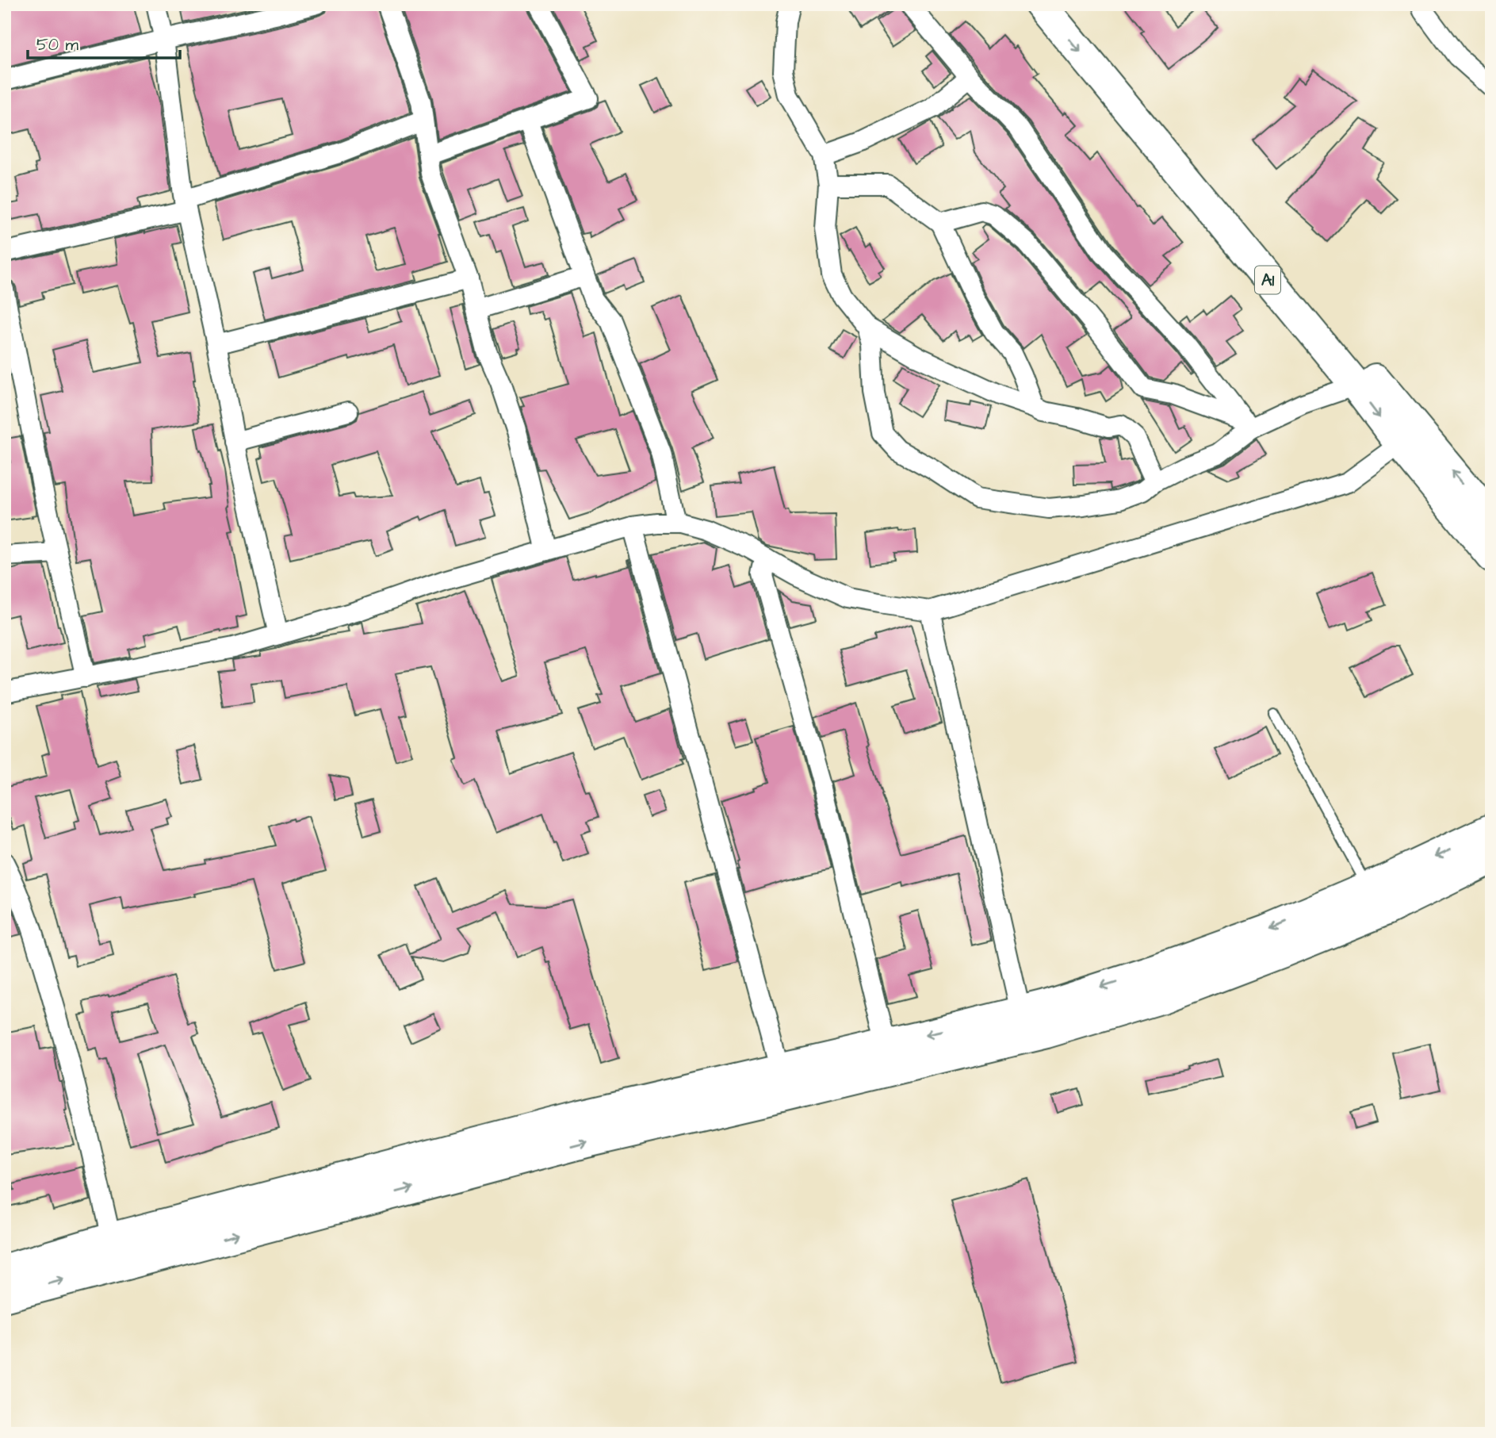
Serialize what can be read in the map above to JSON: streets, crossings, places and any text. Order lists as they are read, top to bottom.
{
  "streets": {
    "main road": ["A1"]
  },
  "scale_bar": "50 m"
}
